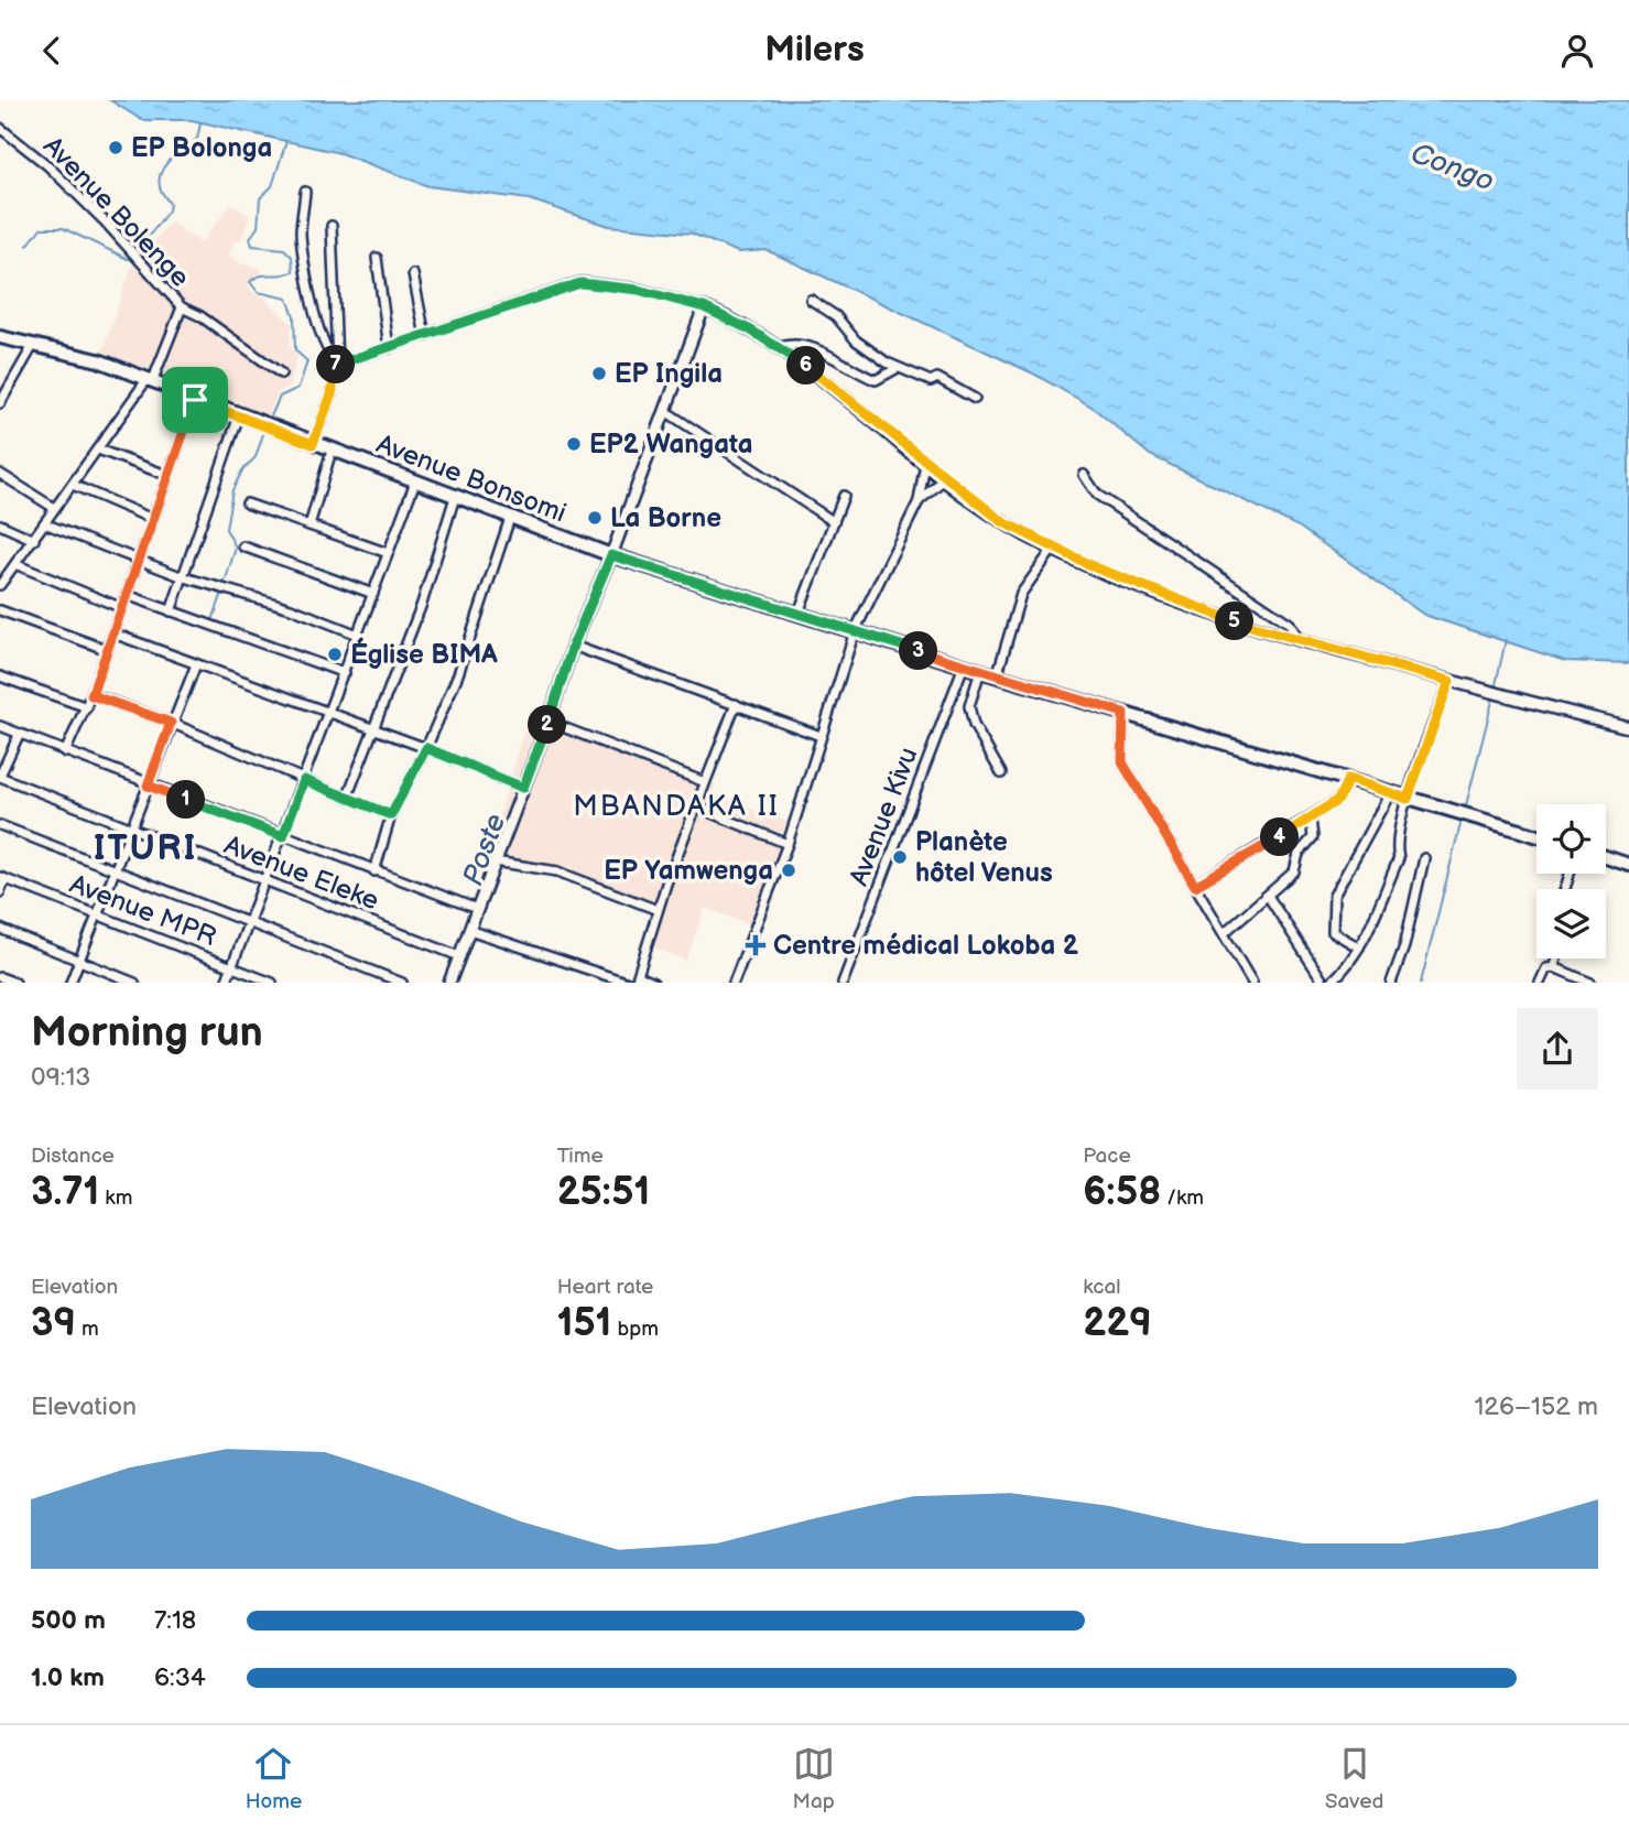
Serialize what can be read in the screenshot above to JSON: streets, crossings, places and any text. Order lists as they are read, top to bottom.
{
  "streets": {
    "main road": ["Avenue Bonsomi"],
    "street": [
      "Avenue Bolenge",
      "Avenue Kivu",
      "Avenue Eleke",
      "Avenue MPR"
    ]
  },
  "crossings": [
    ["Avenue Bonsomi", "Avenue Kivu"]
  ],
  "districts": ["MBANDAKA II", "ITURI"],
  "water": ["Congo", "Poste"],
  "places": {
    "other": [
      "EP Bolonga",
      "EP Ingila",
      "EP2 Wangata",
      "La Borne",
      "Église BIMA",
      "Planète hôtel Venus",
      "EP Yamwenga"
    ],
    "health": ["Centre médical Lokoba 2"]
  },
  "page": {
    "header": "Milers",
    "pins": [
      "7",
      "6",
      "5",
      "3",
      "2",
      "1",
      "4"
    ],
    "heading": ["Morning run", "09:13"],
    "stats": [
      ["Distance", "3.71 km"],
      ["Time", "25:51"],
      ["Pace", "6:58 /km"],
      ["Elevation", "39 m"],
      ["Heart rate", "151 bpm"],
      ["kcal", "229"]
    ],
    "chart": ["Elevation", "126–152 m"],
    "list": [
      {
        "name": "500 m",
        "note": "7:18"
      },
      {
        "name": "1.0 km",
        "note": "6:34"
      }
    ],
    "tabs": ["Home", "Map", "Saved"]
  }
}
